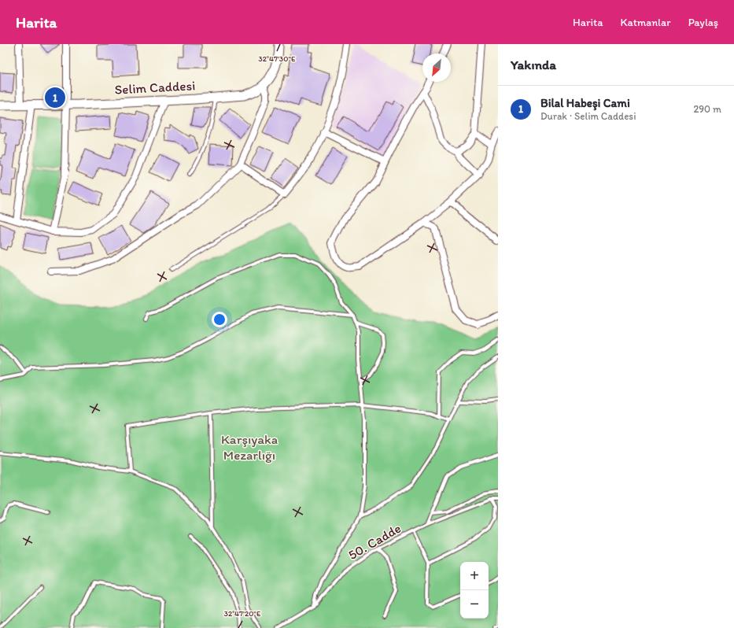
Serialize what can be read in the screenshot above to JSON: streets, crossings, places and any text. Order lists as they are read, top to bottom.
{
  "streets": {
    "main road": ["Selim Caddesi"],
    "lane": ["50. Cadde"]
  },
  "parks": ["Karşıyaka Mezarlığı"],
  "north": "bottom left",
  "page": {
    "header": "Harita",
    "nav": ["Harita", "Katmanlar", "Paylaş"],
    "heading": "Yakında",
    "list": [
      {
        "mark": "1",
        "name": "Bilal Habeşi Cami",
        "note": "Durak · Selim Caddesi",
        "value": "290 m"
      }
    ],
    "pins": "1",
    "map_buttons": ["+", "−"]
  },
  "coordinates": ["32°47'30\"E", "32°47'20\"E"]
}
